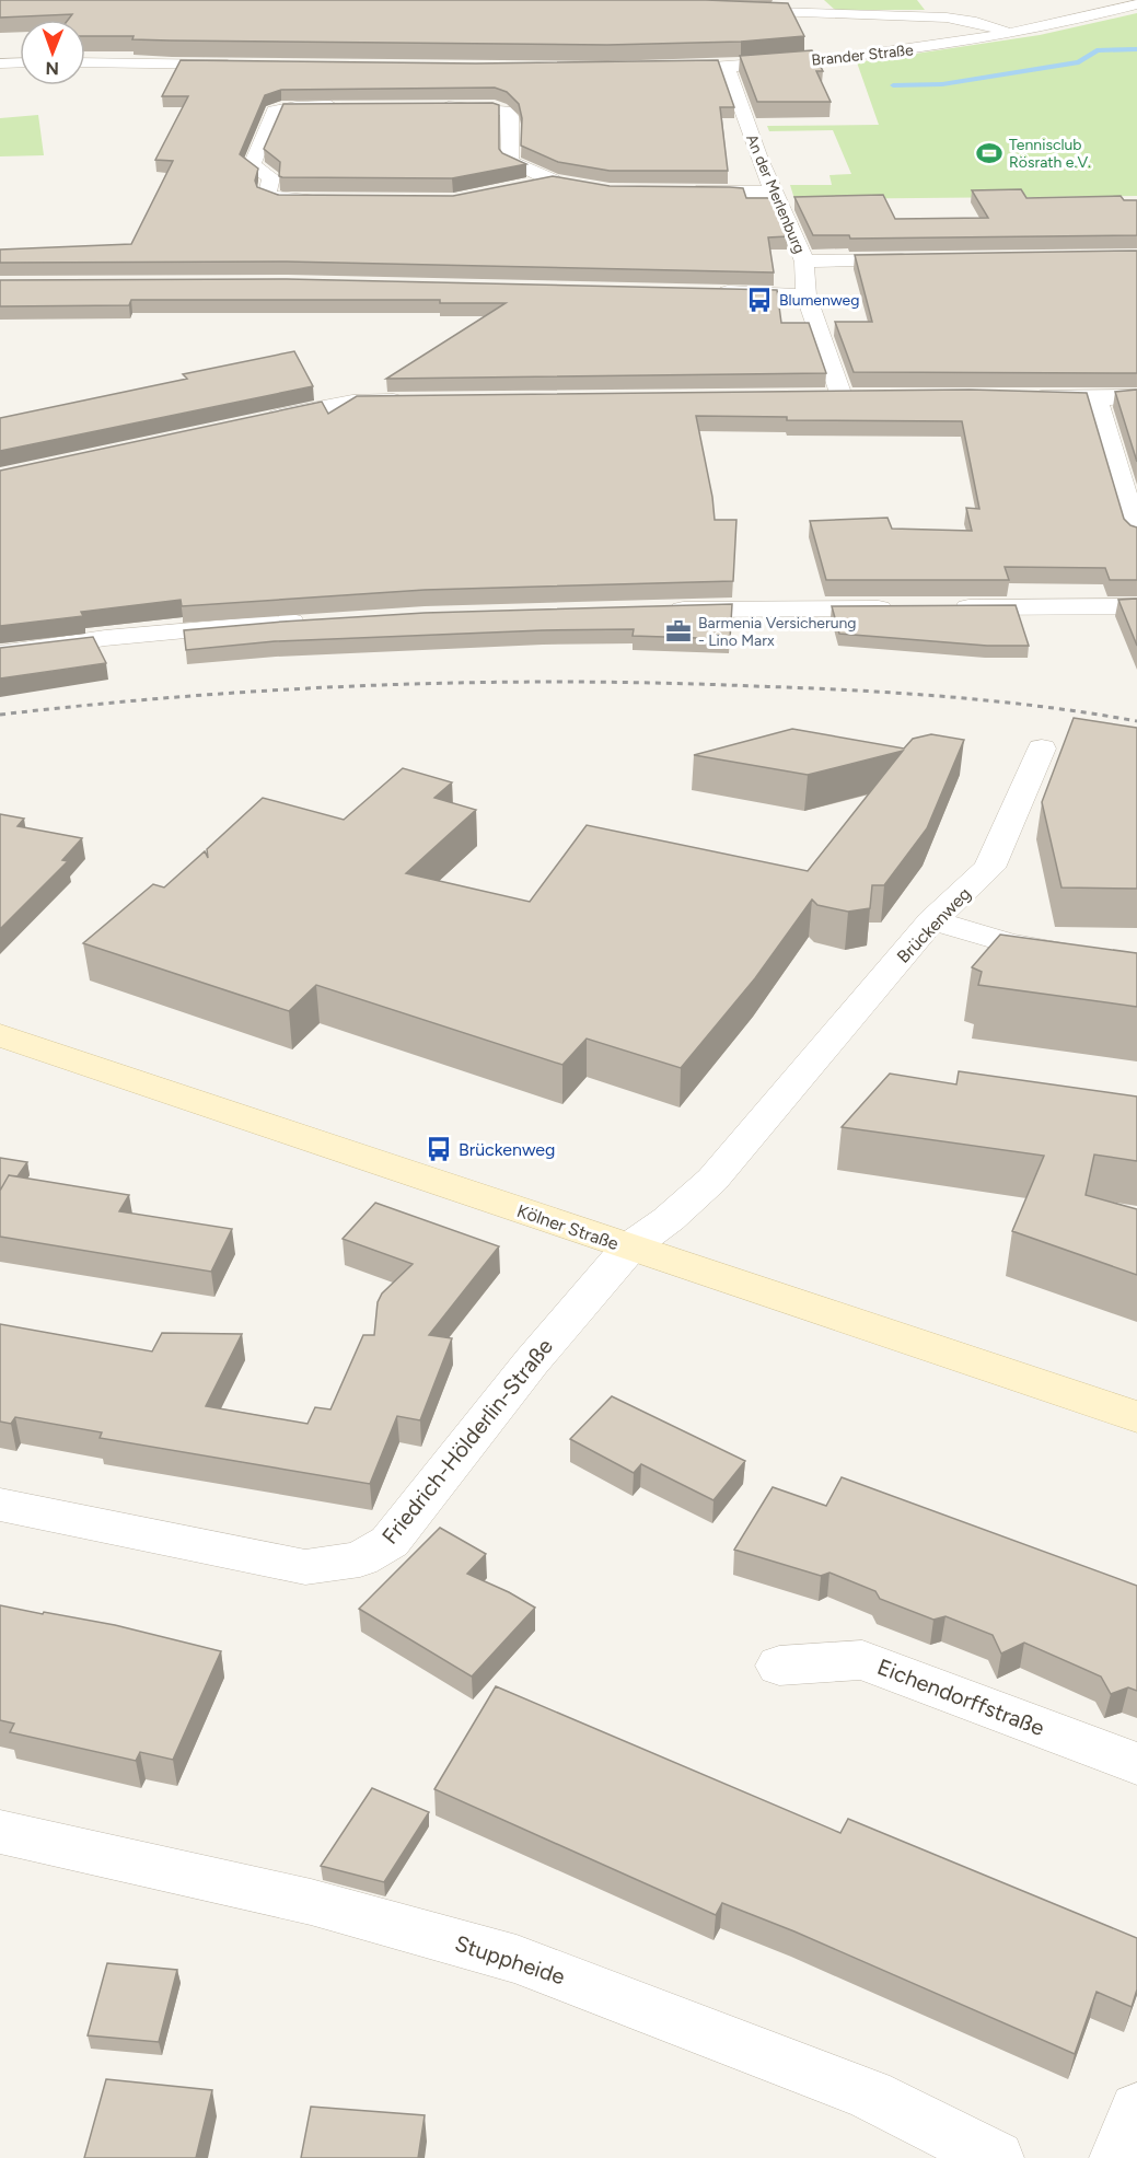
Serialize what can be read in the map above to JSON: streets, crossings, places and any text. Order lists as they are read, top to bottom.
{
  "streets": {
    "main road": ["Kölner Straße"],
    "street": [
      "Brander Straße",
      "An der Merlenburg",
      "Brückenweg",
      "Friedrich-Hölderlin-Straße",
      "Eichendorffstraße",
      "Stuppheide"
    ]
  },
  "crossings": [
    ["Brander Straße", "An der Merlenburg"],
    ["Brückenweg", "Kölner Straße"],
    ["Brückenweg", "Friedrich-Hölderlin-Straße"],
    ["Kölner Straße", "Friedrich-Hölderlin-Straße"]
  ],
  "places": {
    "sports": ["Tennisclub Rösrath e.V."],
    "bus stop": ["Blumenweg", "Brückenweg"],
    "office": ["Barmenia Versicherung - Lino Marx"]
  },
  "north": "bottom"
}
